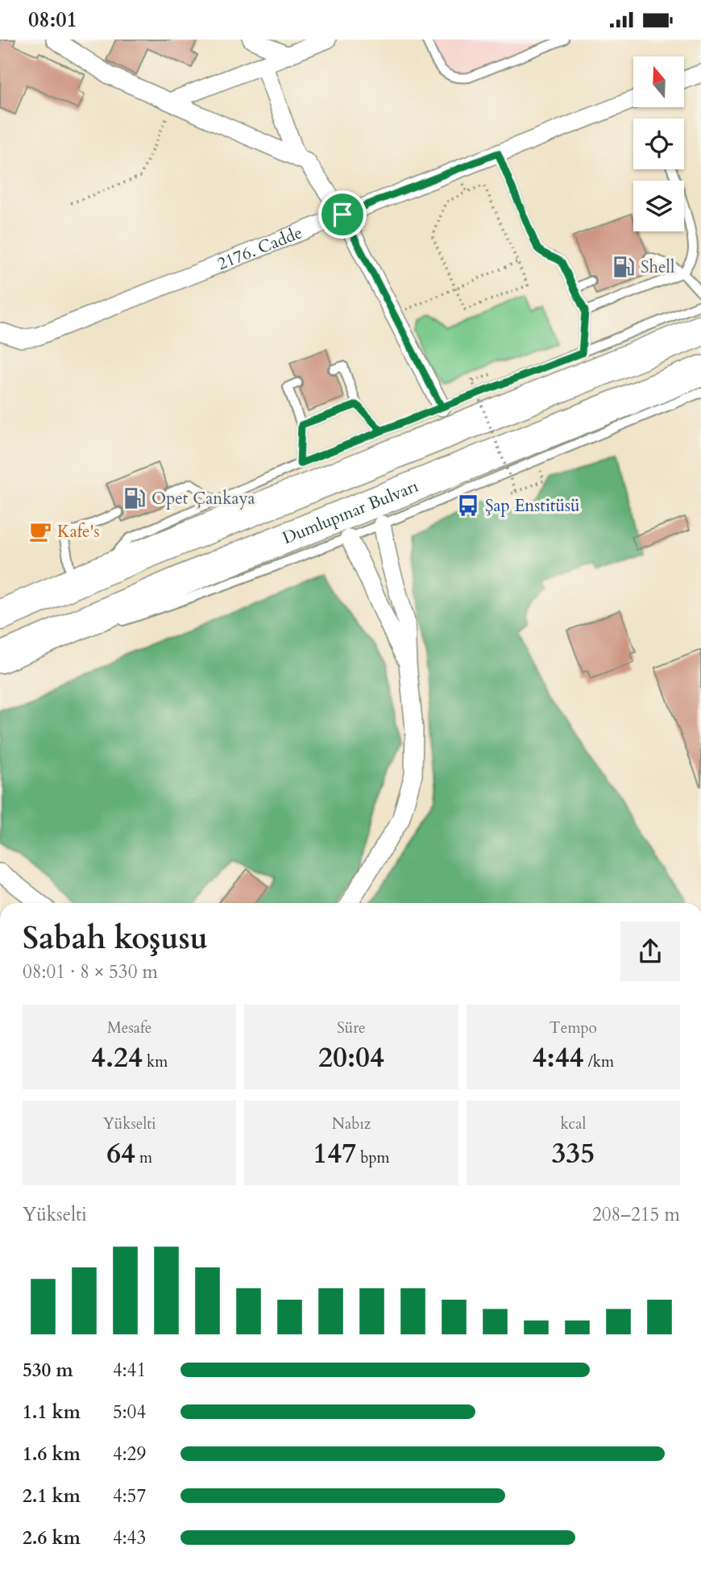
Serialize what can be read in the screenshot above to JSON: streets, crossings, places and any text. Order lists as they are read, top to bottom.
{
  "streets": {
    "highway": ["Dumlupınar Bulvarı"],
    "street": ["2176. Cadde"]
  },
  "places": {
    "fuel station": ["Shell", "Opet Çankaya"],
    "bus stop": ["Şap Enstitüsü"],
    "cafe": ["Kafe's"]
  },
  "north": "top",
  "page": {
    "status": "08:01",
    "heading": ["Sabah koşusu", "08:01 · 8 × 530 m"],
    "stats": [
      ["Mesafe", "4.24 km"],
      ["Süre", "20:04"],
      ["Tempo", "4:44 /km"],
      ["Yükselti", "64 m"],
      ["Nabız", "147 bpm"],
      ["kcal", "335"]
    ],
    "chart": ["Yükselti", "208–215 m"],
    "list": [
      {
        "name": "530 m",
        "note": "4:41"
      },
      {
        "name": "1.1 km",
        "note": "5:04"
      },
      {
        "name": "1.6 km",
        "note": "4:29"
      },
      {
        "name": "2.1 km",
        "note": "4:57"
      },
      {
        "name": "2.6 km",
        "note": "4:43"
      }
    ]
  }
}
